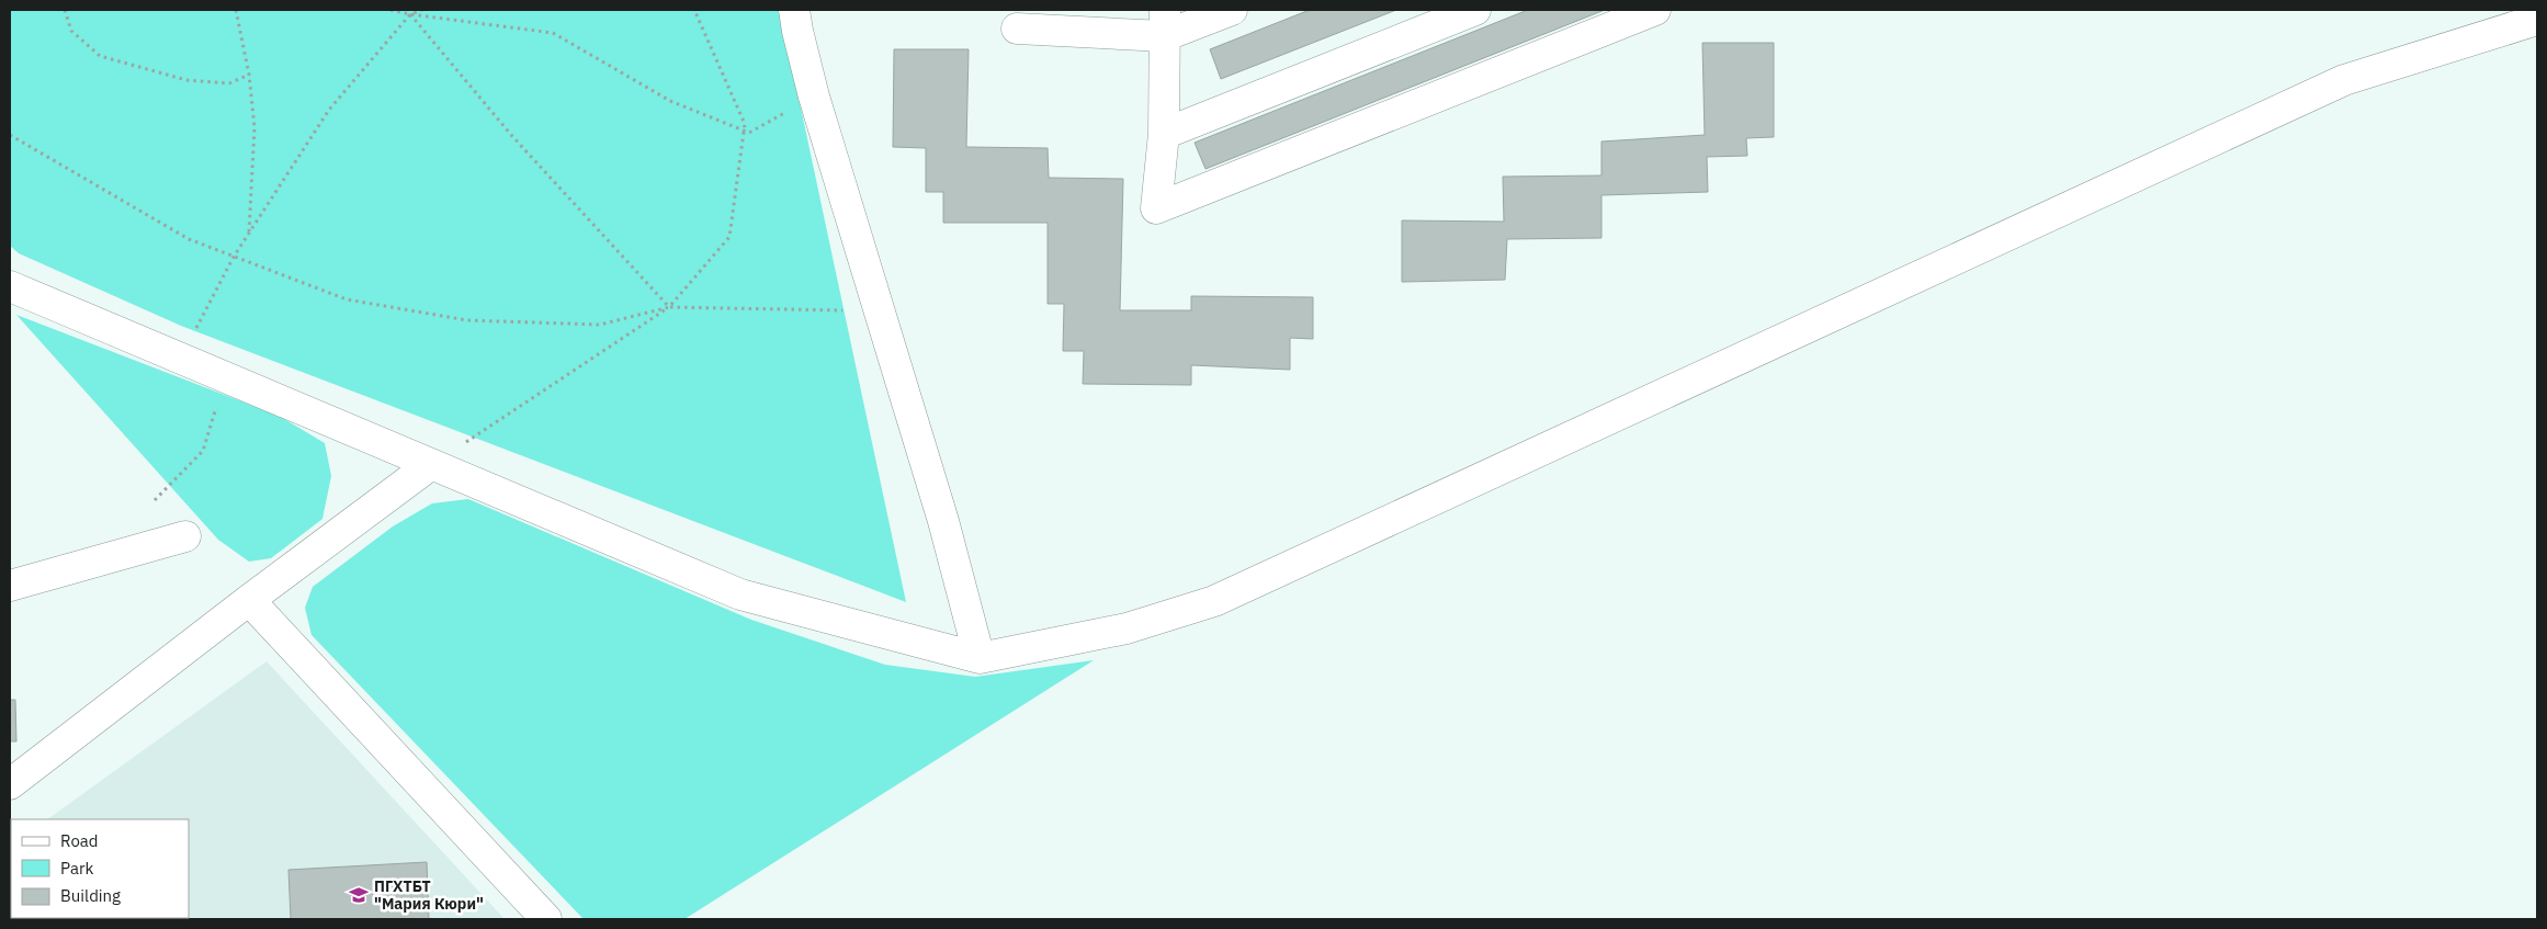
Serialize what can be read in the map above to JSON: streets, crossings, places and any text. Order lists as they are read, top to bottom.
{
  "places": {
    "school or university": ["ПГХТБТ \"Мария Кюри\""]
  },
  "legend": ["Road", "Park", "Building"]
}
